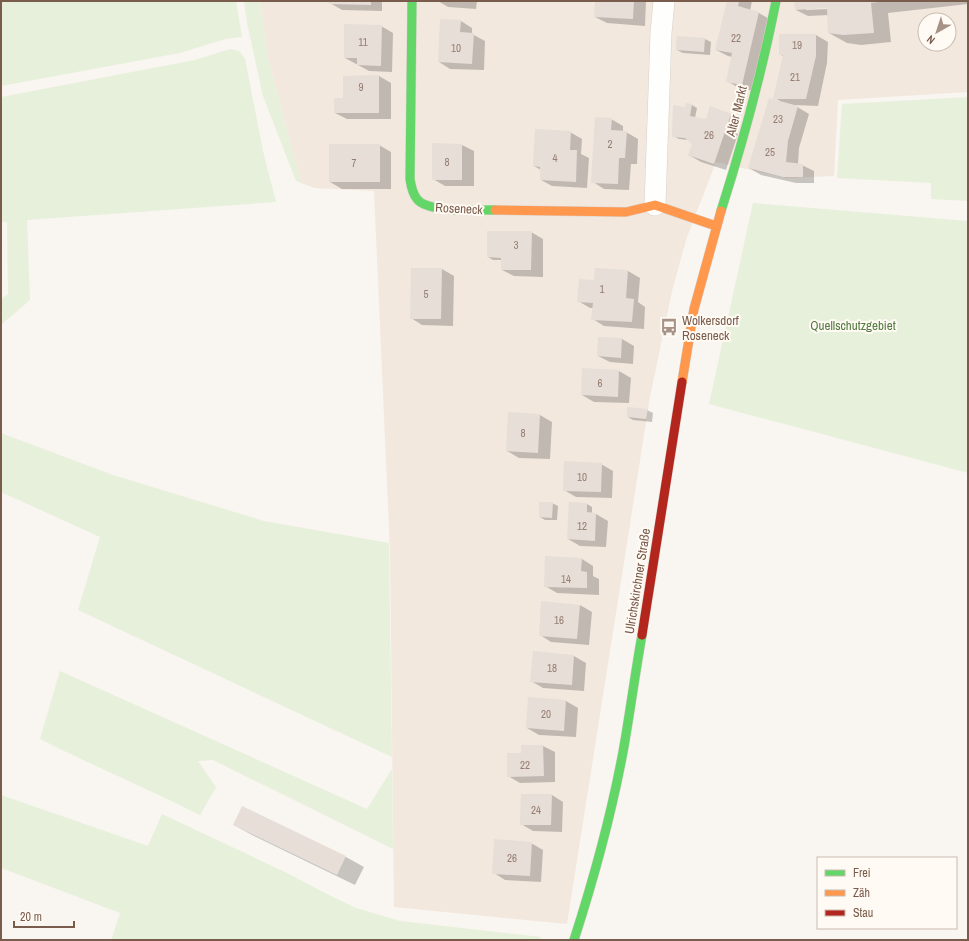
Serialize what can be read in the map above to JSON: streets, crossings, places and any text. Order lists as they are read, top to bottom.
{
  "streets": {
    "main road": ["Alter Markt", "Roseneck", "Ulrichskirchner Straße"]
  },
  "crossings": [
    ["Alter Markt", "Ulrichskirchner Straße"]
  ],
  "parks": ["Quellschutzgebiet"],
  "places": {
    "bus stop": ["Wolkersdorf Roseneck"]
  },
  "house_numbers": [
    "22",
    "11",
    "19",
    "10",
    "21",
    "9",
    "23",
    "26",
    "2",
    "25",
    "4",
    "8",
    "7",
    "3",
    "1",
    "5",
    "6",
    "8",
    "10",
    "12",
    "14",
    "16",
    "18",
    "20",
    "22",
    "24",
    "26"
  ],
  "legend": ["Frei", "Zäh", "Stau"],
  "scale_bar": "20 m",
  "north": "bottom left"
}
